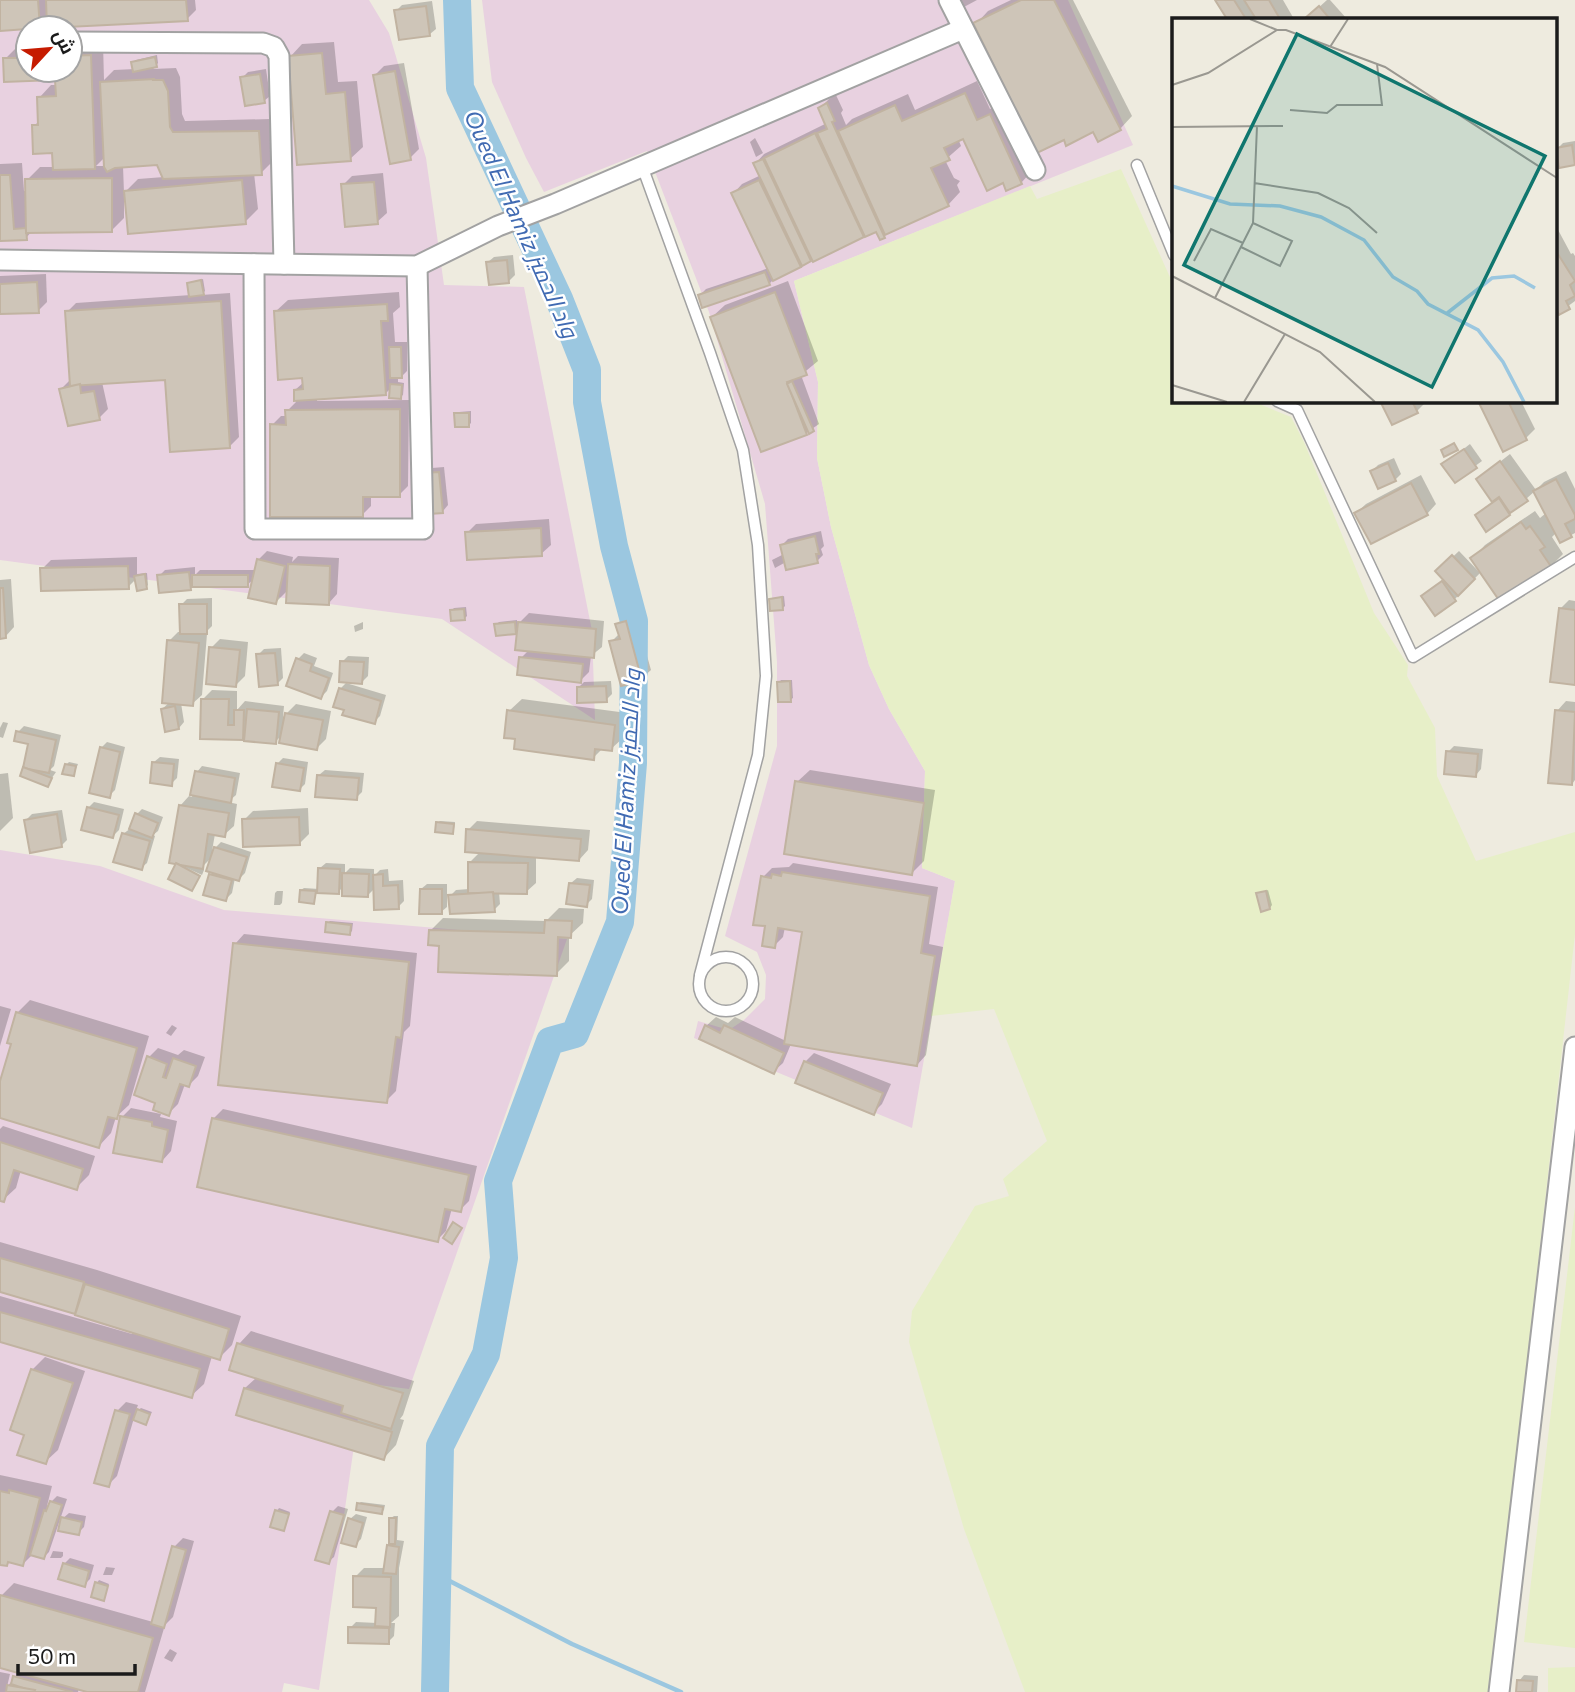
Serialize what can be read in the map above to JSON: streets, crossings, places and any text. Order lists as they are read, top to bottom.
{
  "water": ["Oued El Hamiz واد الحميز"],
  "scale_bar": "50 m",
  "north": "top right"
}
